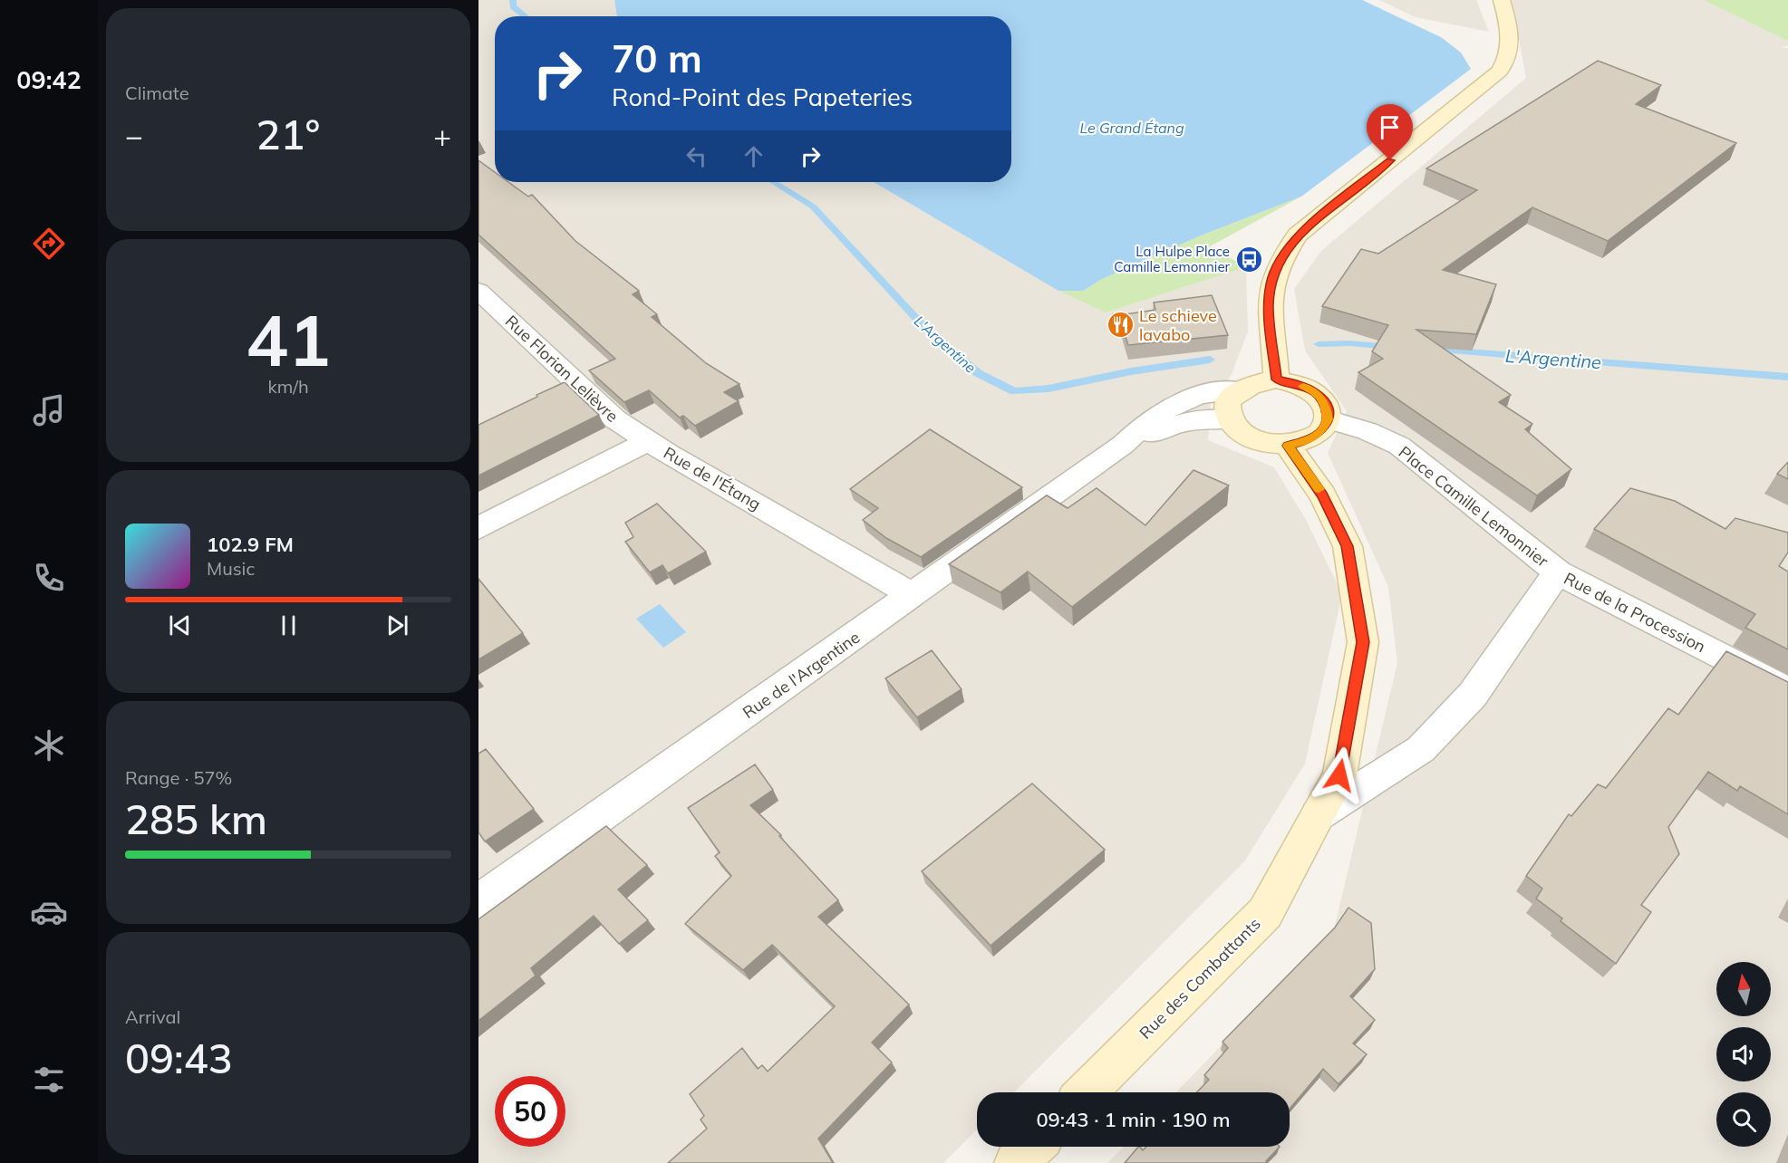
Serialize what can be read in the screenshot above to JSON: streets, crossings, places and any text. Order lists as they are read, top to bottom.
{
  "streets": {
    "main road": ["Rue des Combattants"],
    "street": [
      "Rue Florian Lelièvre",
      "Rue de l'Étang",
      "Place Camille Lemonnier",
      "Rue de la Procession",
      "Rue de l'Argentine"
    ]
  },
  "crossings": [
    ["Rue Florian Lelièvre", "Rue de l'Étang"],
    ["Rue de l'Étang", "Rue de l'Argentine"],
    ["Place Camille Lemonnier", "Rue de la Procession"],
    ["Place Camille Lemonnier", "Rue de l'Argentine"],
    ["Place Camille Lemonnier", "Rue des Combattants"],
    ["Rue de la Procession", "Rue des Combattants"],
    ["Rue de l'Argentine", "Rue des Combattants"]
  ],
  "water": ["Le Grand Étang", "L'Argentine"],
  "places": {
    "bus stop": ["La Hulpe Place Camille Lemonnier"],
    "restaurant": ["Le schieve lavabo"]
  },
  "north": "top",
  "page": {
    "tabs": "09:42",
    "tile": [
      "Climate",
      ["41", "km/h"],
      ["Range · 57%", "285 km"],
      ["Arrival", "09:43"]
    ],
    "turn": ["70 m", "Rond-Point des Papeteries"],
    "heat": ["−", "21°", "+"],
    "song": ["102.9 FM", "Music"],
    "limit": "50",
    "trip": "09:43 · 1 min · 190 m"
  }
}
